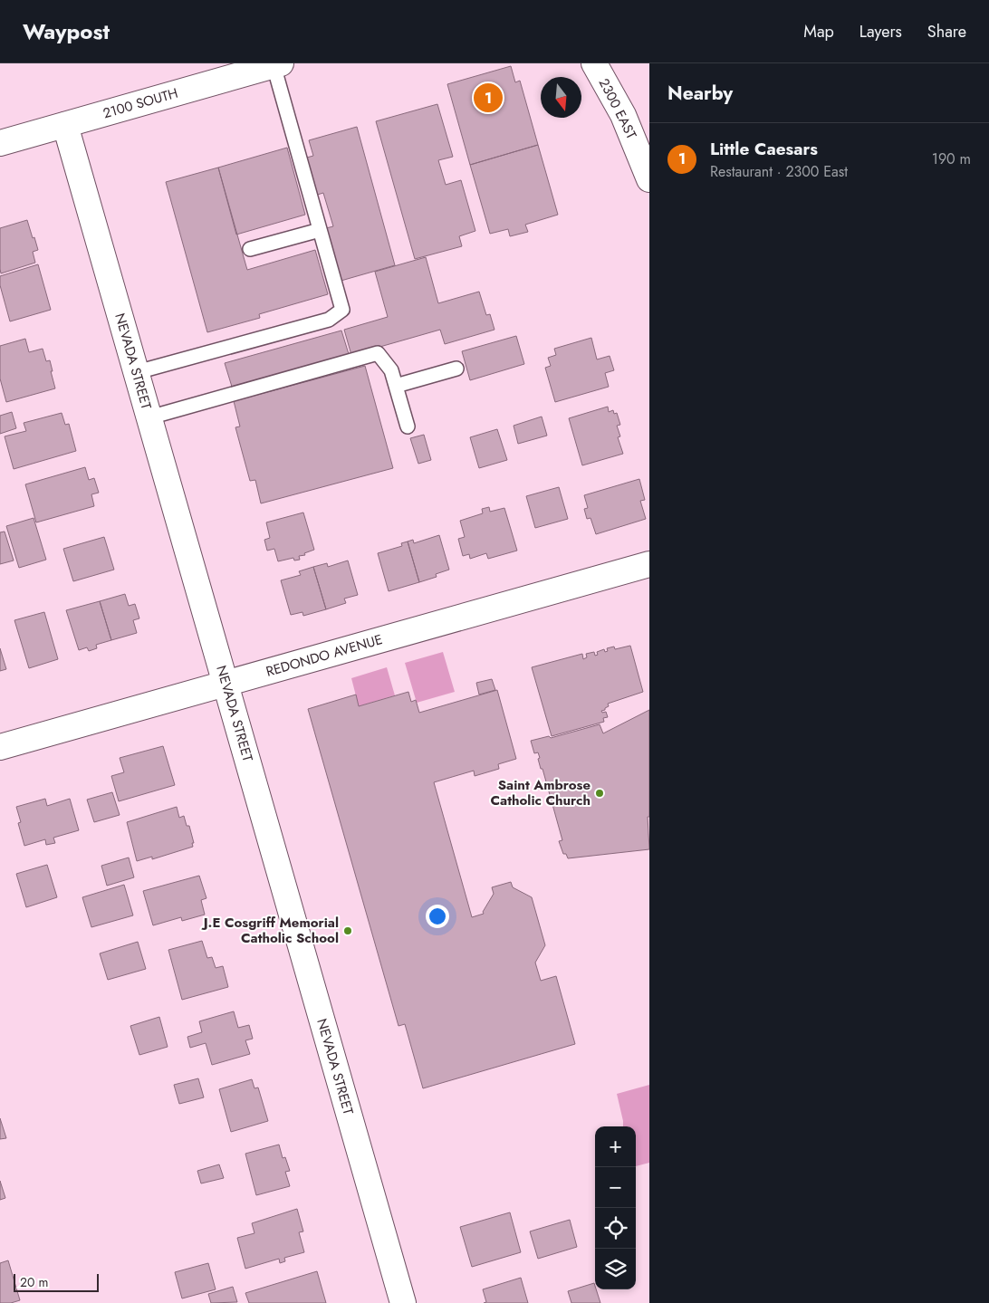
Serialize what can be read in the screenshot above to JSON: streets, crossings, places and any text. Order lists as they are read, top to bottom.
{
  "streets": {
    "street": [
      "2100 SOUTH",
      "2300 EAST",
      "NEVADA STREET",
      "REDONDO AVENUE"
    ]
  },
  "crossings": [
    ["2100 SOUTH", "NEVADA STREET"],
    ["NEVADA STREET", "REDONDO AVENUE"]
  ],
  "places": ["Saint Ambrose Catholic Church", "J.E Cosgriff Memorial Catholic School"],
  "scale_bar": "20 m",
  "north": "bottom",
  "page": {
    "header": "Waypost",
    "nav": ["Map", "Layers", "Share"],
    "heading": "Nearby",
    "pins": "1",
    "list": [
      {
        "mark": "1",
        "name": "Little Caesars",
        "note": "Restaurant · 2300 East",
        "value": "190 m"
      }
    ],
    "map_buttons": ["+", "−"],
    "scale": "20 m"
  }
}
